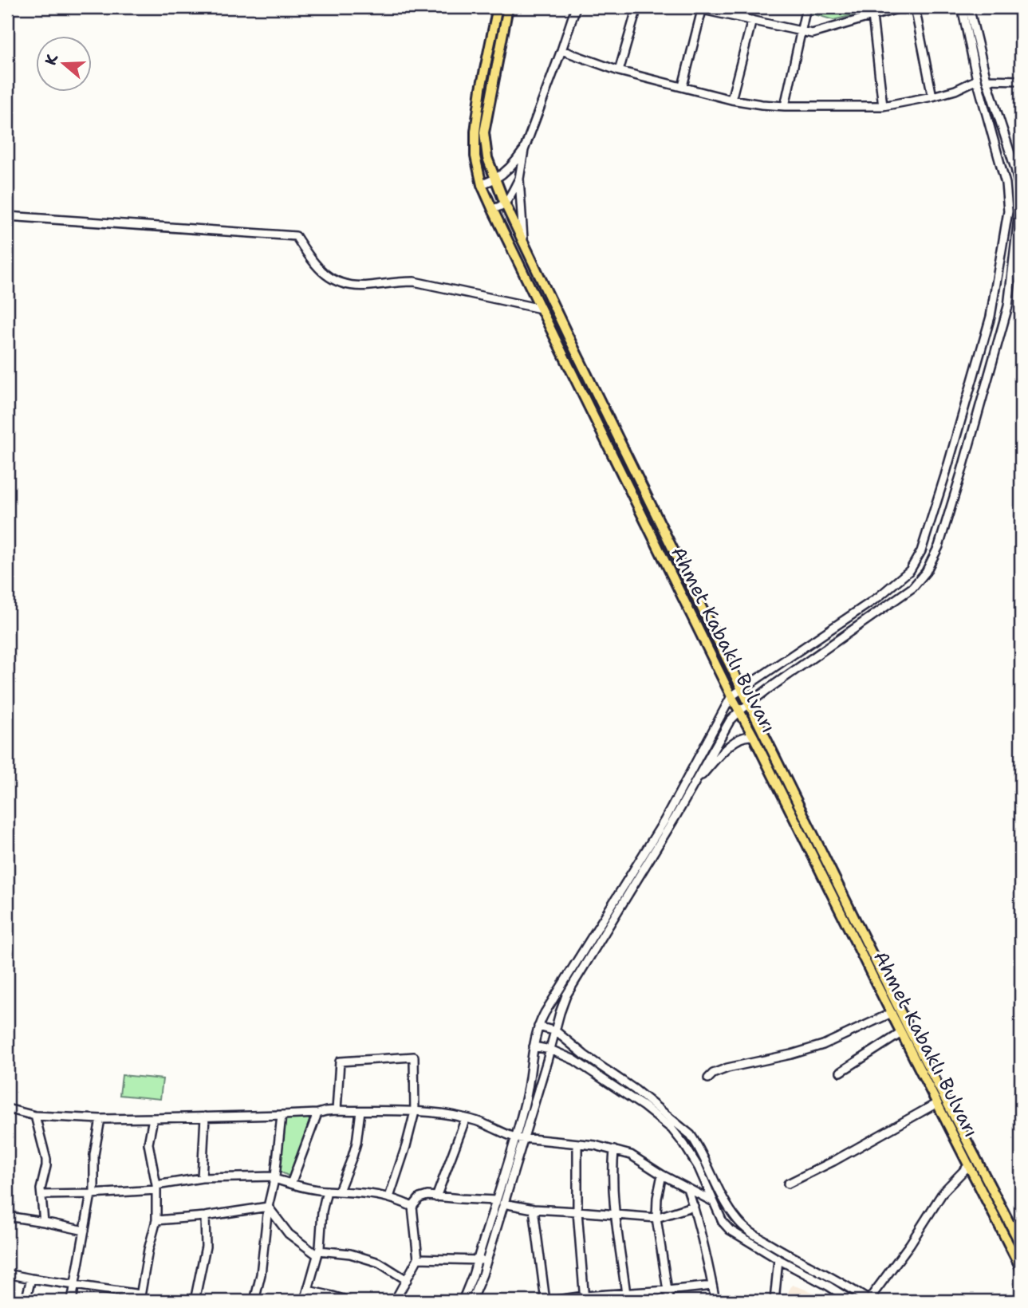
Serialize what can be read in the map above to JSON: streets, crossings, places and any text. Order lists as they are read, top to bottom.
{
  "streets": {
    "main road": ["Ahmet Kabaklı Bulvarı"]
  },
  "north": "left"
}
